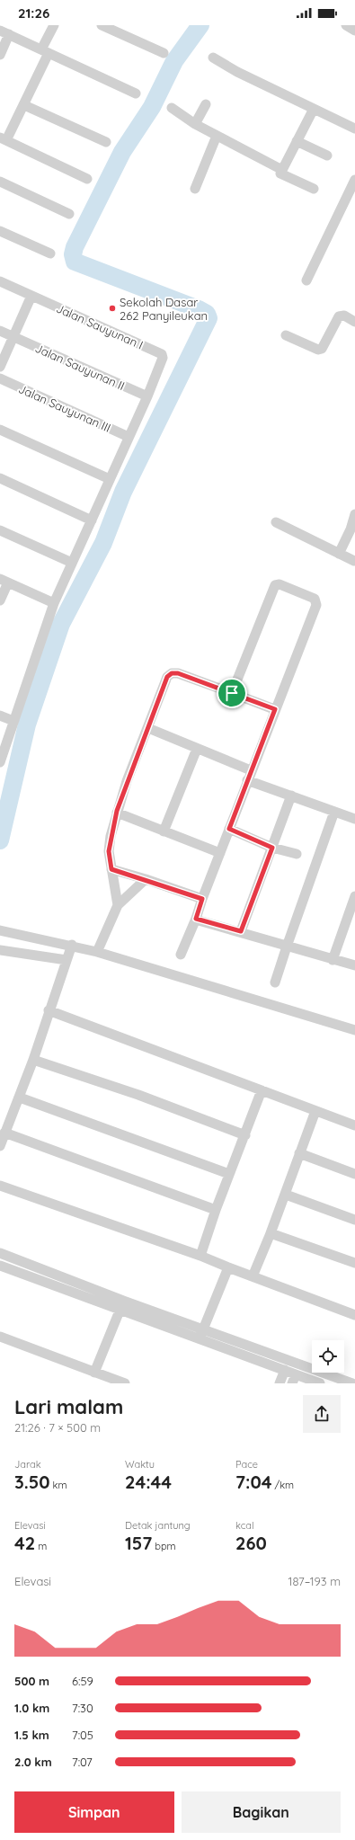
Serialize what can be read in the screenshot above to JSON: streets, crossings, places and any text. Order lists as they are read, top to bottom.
{
  "streets": {
    "street": ["Jalan Sauyunan I", "Jalan Sauyunan II", "Jalan Sauyunan III"]
  },
  "crossings": [
    ["Jalan Sauyunan I", "Jalan Sauyunan II"]
  ],
  "places": ["Sekolah Dasar 262 Panyileukan"],
  "page": {
    "status": "21:26",
    "heading": ["Lari malam", "21:26 · 7 × 500 m"],
    "stats": [
      ["Jarak", "3.50 km"],
      ["Waktu", "24:44"],
      ["Pace", "7:04 /km"],
      ["Elevasi", "42 m"],
      ["Detak jantung", "157 bpm"],
      ["kcal", "260"]
    ],
    "chart": ["Elevasi", "187–193 m"],
    "list": [
      {
        "name": "500 m",
        "note": "6:59"
      },
      {
        "name": "1.0 km",
        "note": "7:30"
      },
      {
        "name": "1.5 km",
        "note": "7:05"
      },
      {
        "name": "2.0 km",
        "note": "7:07"
      }
    ],
    "buttons": ["Simpan", "Bagikan"]
  }
}
